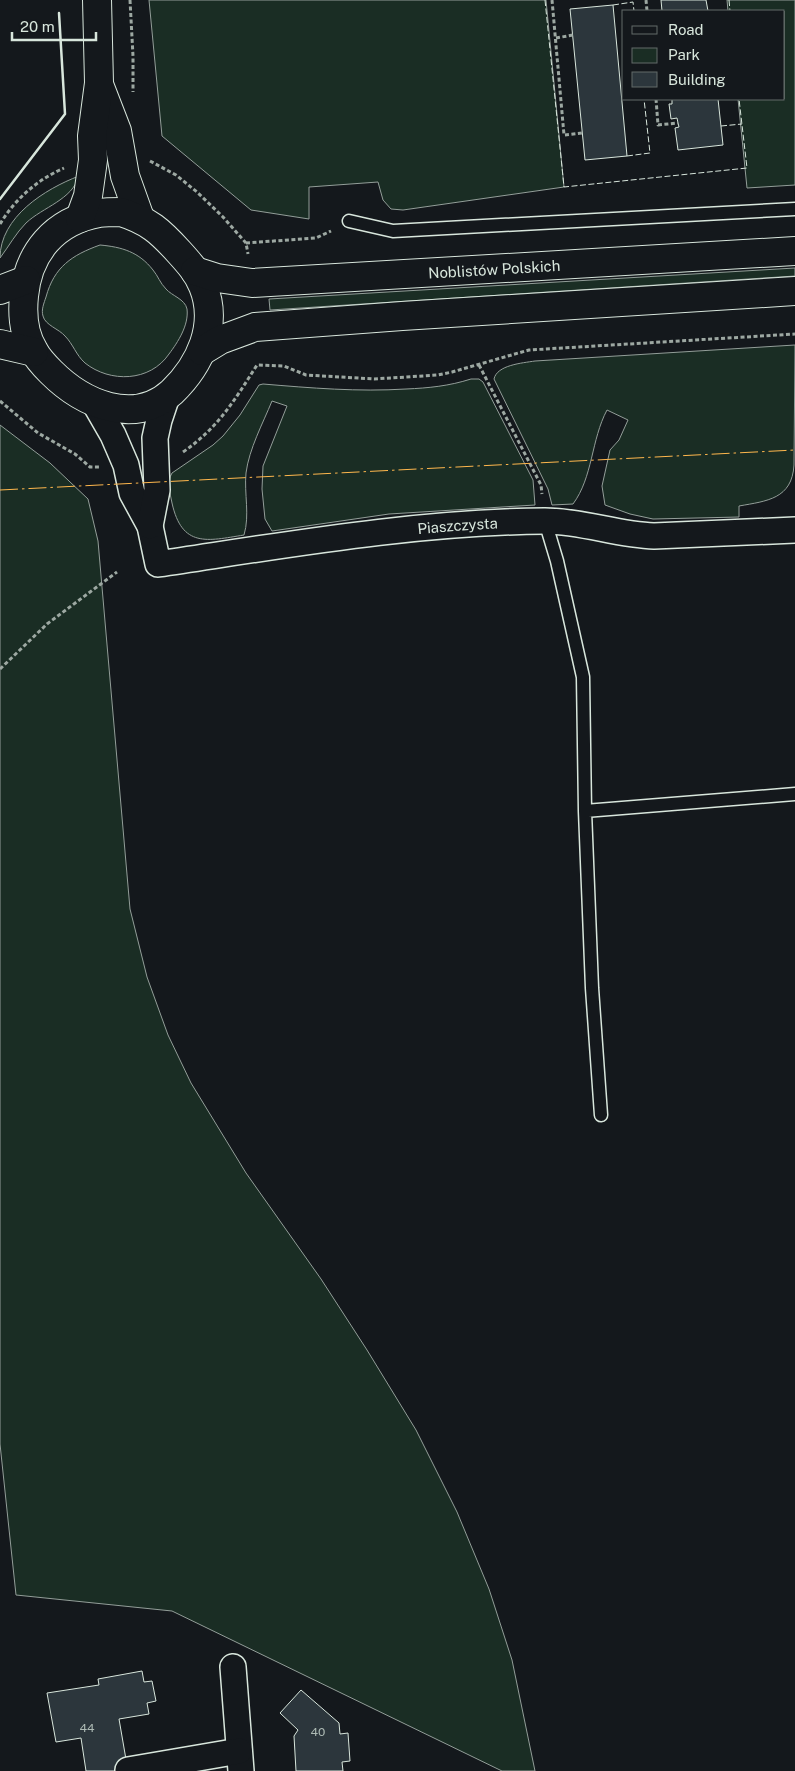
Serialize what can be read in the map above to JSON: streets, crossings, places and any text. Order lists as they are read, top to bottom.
{
  "streets": {
    "main road": ["Noblistów Polskich"],
    "street": ["Piaszczysta"]
  },
  "house_numbers": ["44", "40"],
  "legend": ["Road", "Park", "Building"],
  "scale_bar": "20 m"
}
